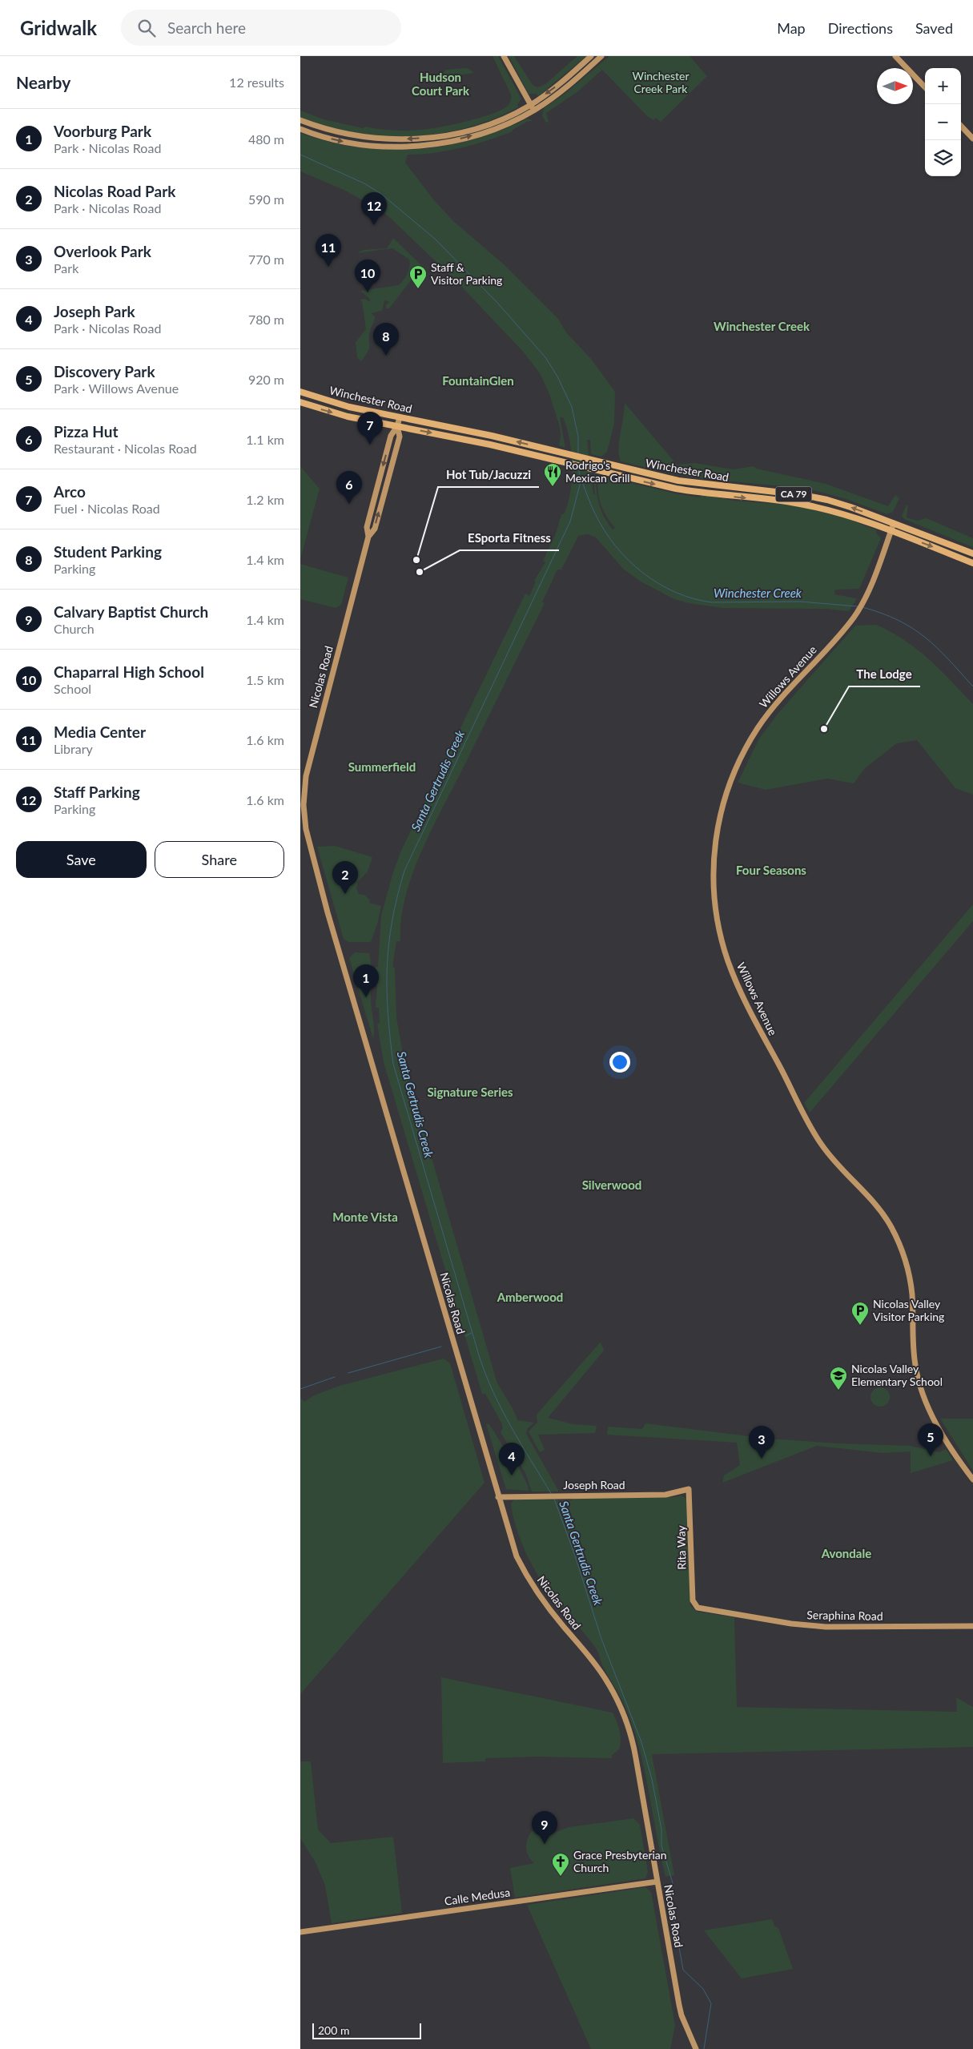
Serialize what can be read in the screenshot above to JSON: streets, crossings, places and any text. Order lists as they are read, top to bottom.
{
  "streets": {
    "main road": [
      "Winchester Road",
      "CA 79",
      "Nicolas Road",
      "Willows Avenue",
      "Joseph Road",
      "Rita Way",
      "Seraphina Road",
      "Calle Medusa"
    ]
  },
  "crossings": [
    ["Winchester Road", "Nicolas Road"],
    ["Winchester Road", "Willows Avenue"],
    ["Nicolas Road", "Joseph Road"],
    ["Nicolas Road", "Calle Medusa"],
    ["Joseph Road", "Rita Way"],
    ["Rita Way", "Seraphina Road"]
  ],
  "districts": [
    "Hudson Court Park",
    "Winchester Creek",
    "FountainGlen",
    "Summerfield",
    "Four Seasons",
    "Signature Series",
    "Silverwood",
    "Monte Vista",
    "Amberwood",
    "Avondale"
  ],
  "water": ["Winchester Creek", "Santa Gertrudis Creek"],
  "parks": ["Winchester Creek Park"],
  "places": {
    "parking": ["Staff & Visitor Parking", "Nicolas Valley Visitor Parking"],
    "restaurant": ["Rodrigo's Mexican Grill"],
    "other": ["Hot Tub/Jacuzzi", "ESporta Fitness", "The Lodge"],
    "school or university": ["Nicolas Valley Elementary School"],
    "church": ["Grace Presbyterian Church"]
  },
  "scale_bar": "200 m",
  "north": "right",
  "page": {
    "header": "Gridwalk",
    "search": "Search here",
    "nav": ["Map", "Directions", "Saved"],
    "heading": ["Nearby", "12 results"],
    "map_buttons": ["+", "−"],
    "list": [
      {
        "mark": "1",
        "name": "Voorburg Park",
        "note": "Park · Nicolas Road",
        "value": "480 m"
      },
      {
        "mark": "2",
        "name": "Nicolas Road Park",
        "note": "Park · Nicolas Road",
        "value": "590 m"
      },
      {
        "mark": "3",
        "name": "Overlook Park",
        "note": "Park",
        "value": "770 m"
      },
      {
        "mark": "4",
        "name": "Joseph Park",
        "note": "Park · Nicolas Road",
        "value": "780 m"
      },
      {
        "mark": "5",
        "name": "Discovery Park",
        "note": "Park · Willows Avenue",
        "value": "920 m"
      },
      {
        "mark": "6",
        "name": "Pizza Hut",
        "note": "Restaurant · Nicolas Road",
        "value": "1.1 km"
      },
      {
        "mark": "7",
        "name": "Arco",
        "note": "Fuel · Nicolas Road",
        "value": "1.2 km"
      },
      {
        "mark": "8",
        "name": "Student Parking",
        "note": "Parking",
        "value": "1.4 km"
      },
      {
        "mark": "9",
        "name": "Calvary Baptist Church",
        "note": "Church",
        "value": "1.4 km"
      },
      {
        "mark": "10",
        "name": "Chaparral High School",
        "note": "School",
        "value": "1.5 km"
      },
      {
        "mark": "11",
        "name": "Media Center",
        "note": "Library",
        "value": "1.6 km"
      },
      {
        "mark": "12",
        "name": "Staff Parking",
        "note": "Parking",
        "value": "1.6 km"
      }
    ],
    "pins": [
      "12",
      "11",
      "10",
      "8",
      "7",
      "6",
      "2",
      "1",
      "5",
      "3",
      "4",
      "9"
    ],
    "buttons": ["Save", "Share"],
    "scale": "200 m"
  }
}
